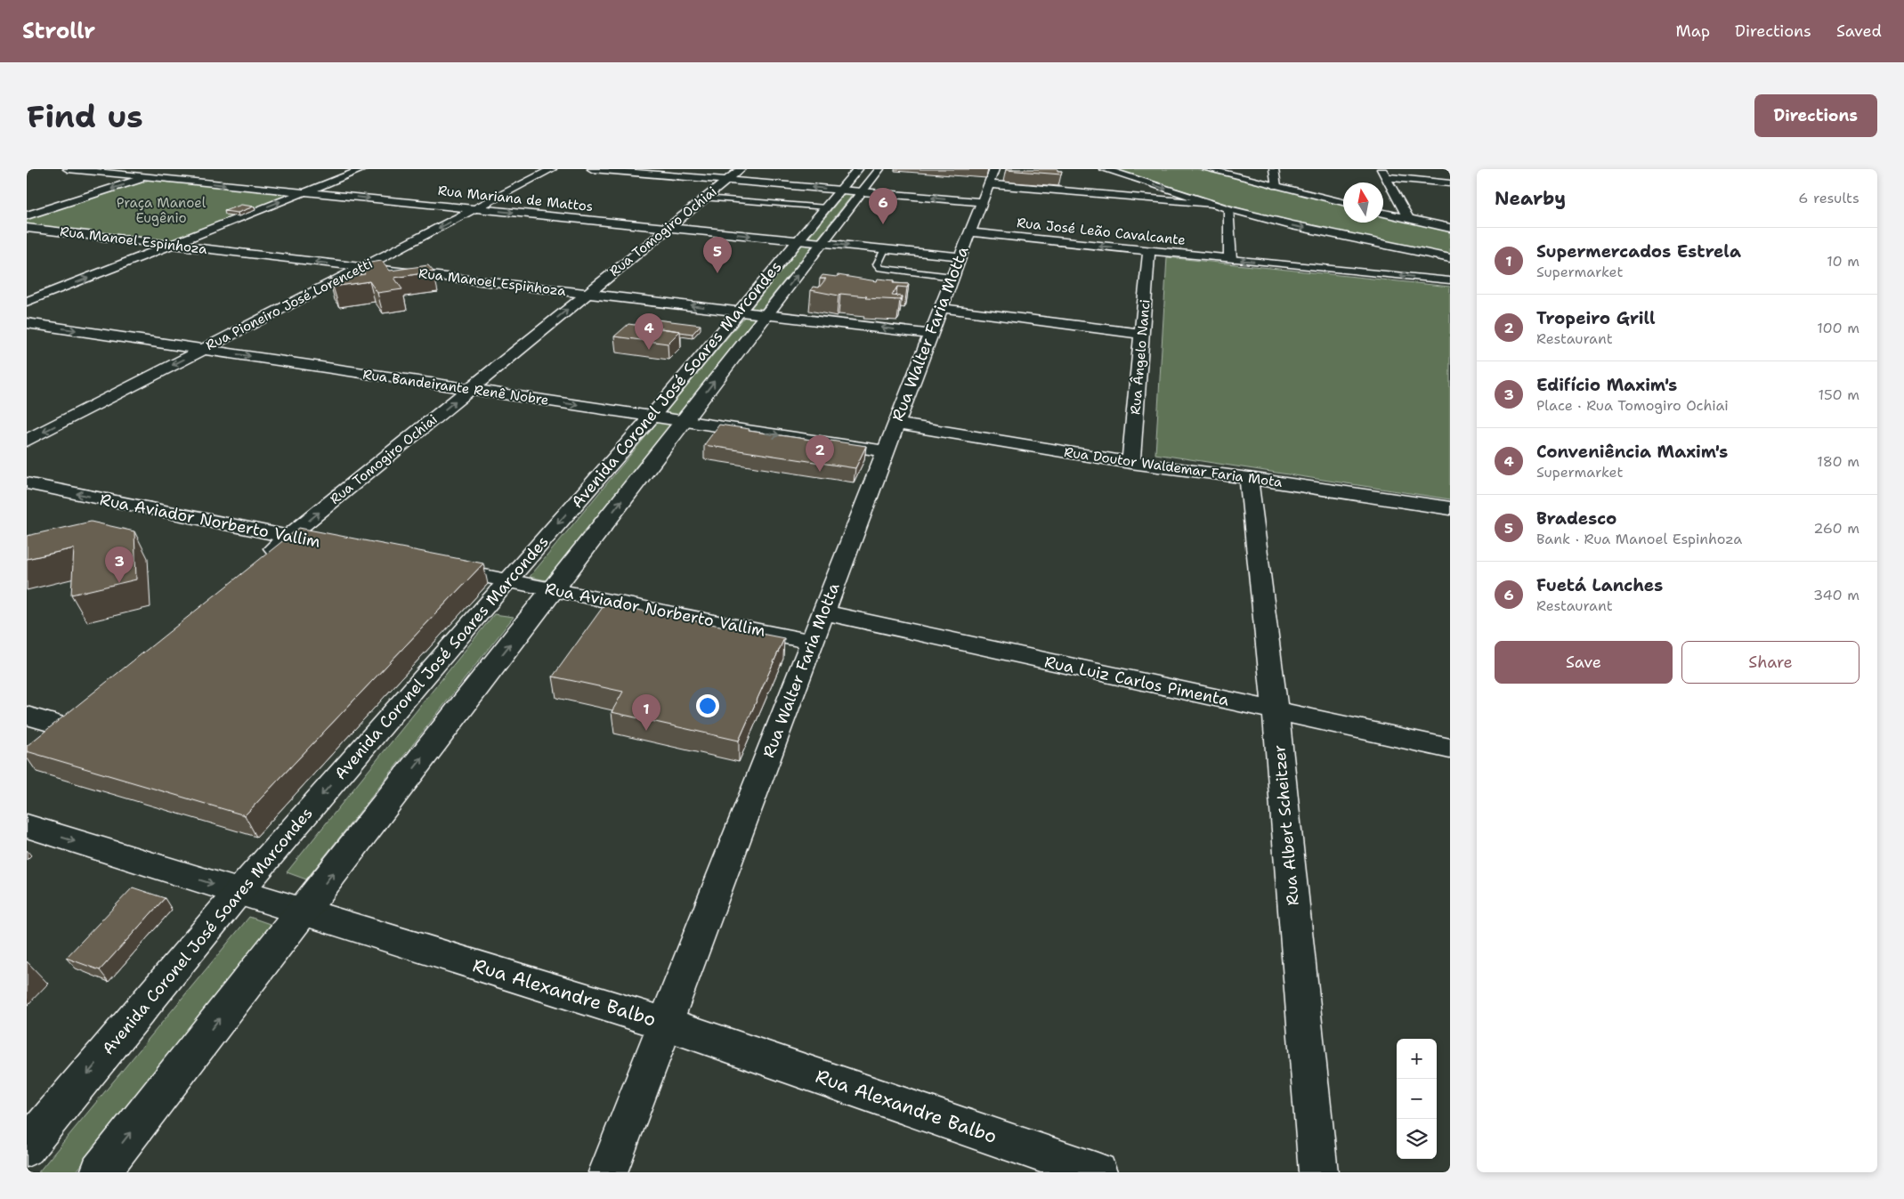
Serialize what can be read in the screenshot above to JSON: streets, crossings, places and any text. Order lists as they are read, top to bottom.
{
  "streets": {
    "street": [
      "Rua Mariana de Mattos",
      "Rua Tomogiro Ochiai",
      "Rua José Leão Cavalcante",
      "Rua Manoel Espinhoza",
      "Rua Pioneiro José Lorencetti",
      "Rua Walter Faria Motta",
      "Rua Ângelo Nanci",
      "Avenida Coronel José Soares Marcondes",
      "Rua Bandeirante Renê Nobre",
      "Rua Doutor Waldemar Faria Mota",
      "Rua Aviador Norberto Vallim",
      "Rua Luiz Carlos Pimenta",
      "Rua Albert Scheitzer",
      "Rua Alexandre Balbo"
    ]
  },
  "crossings": [
    ["Rua Mariana de Mattos", "Rua Tomogiro Ochiai"],
    ["Rua Mariana de Mattos", "Rua Pioneiro José Lorencetti"],
    ["Rua Mariana de Mattos", "Rua Walter Faria Motta"],
    ["Rua Mariana de Mattos", "Avenida Coronel José Soares Marcondes"],
    ["Rua Tomogiro Ochiai", "Rua Manoel Espinhoza"],
    ["Rua Tomogiro Ochiai", "Rua Bandeirante Renê Nobre"],
    ["Rua Tomogiro Ochiai", "Rua Aviador Norberto Vallim"],
    ["Rua José Leão Cavalcante", "Rua Walter Faria Motta"],
    ["Rua José Leão Cavalcante", "Rua Ângelo Nanci"],
    ["Rua Manoel Espinhoza", "Rua Pioneiro José Lorencetti"],
    ["Rua Manoel Espinhoza", "Rua Walter Faria Motta"],
    ["Rua Manoel Espinhoza", "Avenida Coronel José Soares Marcondes"],
    ["Rua Pioneiro José Lorencetti", "Rua Bandeirante Renê Nobre"],
    ["Rua Walter Faria Motta", "Rua Bandeirante Renê Nobre"],
    ["Rua Walter Faria Motta", "Rua Doutor Waldemar Faria Mota"],
    ["Rua Walter Faria Motta", "Rua Aviador Norberto Vallim"],
    ["Rua Walter Faria Motta", "Rua Luiz Carlos Pimenta"],
    ["Rua Walter Faria Motta", "Rua Alexandre Balbo"],
    ["Rua Ângelo Nanci", "Rua Doutor Waldemar Faria Mota"],
    ["Avenida Coronel José Soares Marcondes", "Rua Bandeirante Renê Nobre"],
    ["Avenida Coronel José Soares Marcondes", "Rua Aviador Norberto Vallim"],
    ["Avenida Coronel José Soares Marcondes", "Rua Alexandre Balbo"],
    ["Rua Doutor Waldemar Faria Mota", "Rua Albert Scheitzer"],
    ["Rua Luiz Carlos Pimenta", "Rua Albert Scheitzer"]
  ],
  "one_way": ["Rua Tomogiro Ochiai", "Rua Bandeirante Renê Nobre", "Rua Aviador Norberto Vallim"],
  "parks": ["Praça Manoel Eugênio"],
  "north": "top",
  "page": {
    "header": "Strollr",
    "nav": ["Map", "Directions", "Saved"],
    "buttons": [
      "Directions",
      ["Save", "Share"]
    ],
    "title": "Find us",
    "heading": ["Nearby", "6 results"],
    "pins": [
      "6",
      "5",
      "4",
      "2",
      "3",
      "1"
    ],
    "list": [
      {
        "mark": "1",
        "name": "Supermercados Estrela",
        "note": "Supermarket",
        "value": "10 m"
      },
      {
        "mark": "2",
        "name": "Tropeiro Grill",
        "note": "Restaurant",
        "value": "100 m"
      },
      {
        "mark": "3",
        "name": "Edifício Maxim's",
        "note": "Place · Rua Tomogiro Ochiai",
        "value": "150 m"
      },
      {
        "mark": "4",
        "name": "Conveniência Maxim's",
        "note": "Supermarket",
        "value": "180 m"
      },
      {
        "mark": "5",
        "name": "Bradesco",
        "note": "Bank · Rua Manoel Espinhoza",
        "value": "260 m"
      },
      {
        "mark": "6",
        "name": "Fuetá Lanches",
        "note": "Restaurant",
        "value": "340 m"
      }
    ],
    "map_buttons": ["+", "−"]
  }
}
